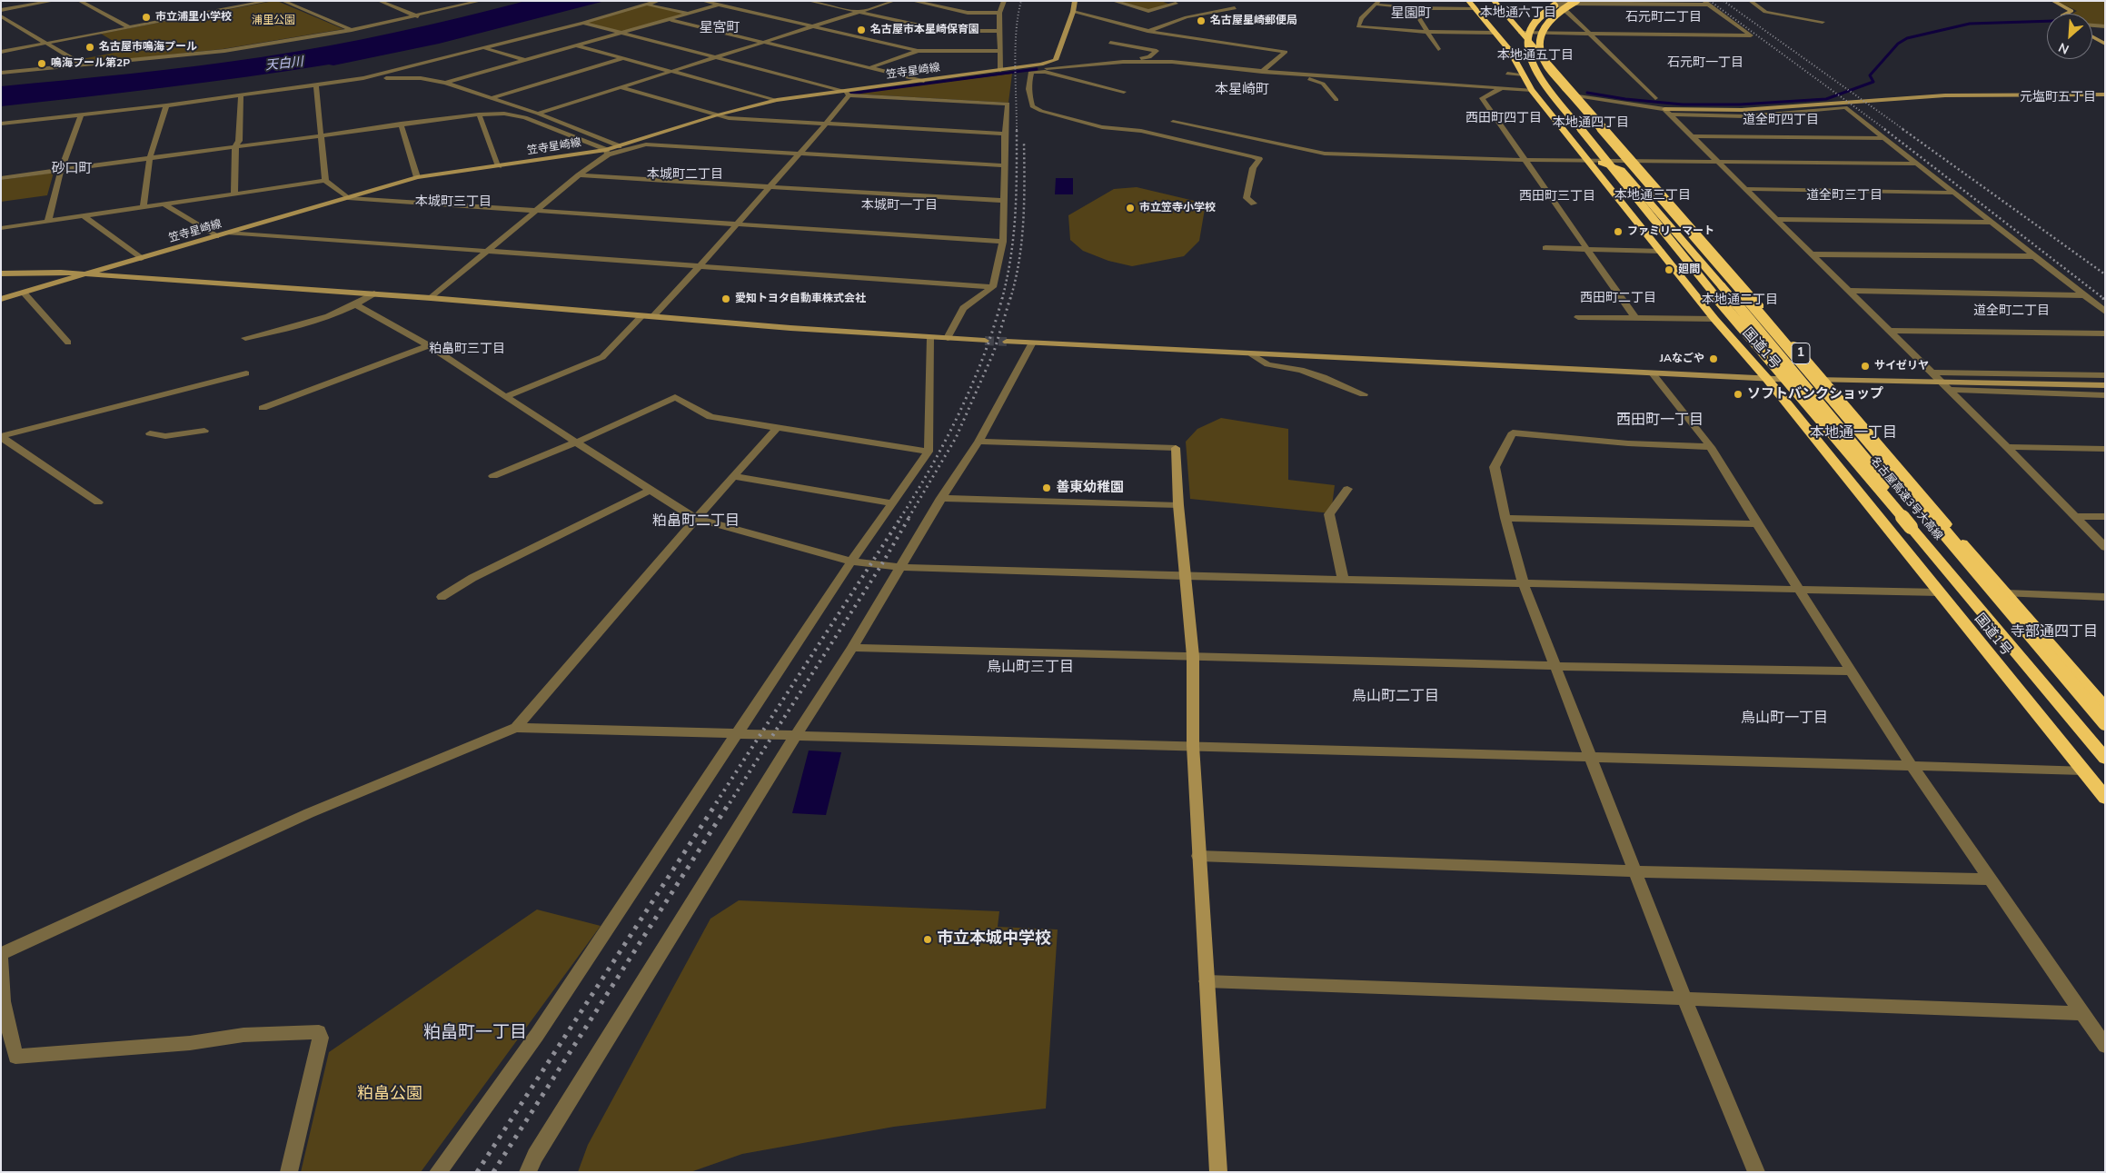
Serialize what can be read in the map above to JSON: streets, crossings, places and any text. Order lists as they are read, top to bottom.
{
  "streets": {
    "highway": ["国道1号", "1", "名古屋高速3号大高線"],
    "street": ["笠寺星崎線"]
  },
  "crossings": [
    ["国道1号", "名古屋高速3号大高線"]
  ],
  "districts": [
    "星園町",
    "本地通六丁目",
    "石元町二丁目",
    "星宮町",
    "本地通五丁目",
    "石元町一丁目",
    "本星崎町",
    "元塩町五丁目",
    "西田町四丁目",
    "道全町四丁目",
    "本地通四丁目",
    "砂口町",
    "本城町二丁目",
    "本地通三丁目",
    "道全町三丁目",
    "西田町三丁目",
    "本城町三丁目",
    "本城町一丁目",
    "西田町二丁目",
    "本地通二丁目",
    "道全町二丁目",
    "粕畠町三丁目",
    "西田町一丁目",
    "本地通一丁目",
    "粕畠町二丁目",
    "寺部通四丁目",
    "鳥山町三丁目",
    "鳥山町二丁目",
    "鳥山町一丁目",
    "粕畠町一丁目"
  ],
  "water": ["天白川"],
  "parks": ["浦里公園", "粕畠公園"],
  "places": [
    "市立浦里小学校",
    "名古屋星崎郵便局",
    "名古屋市本星崎保育園",
    "名古屋市鳴海プール",
    "鳴海プール第2P",
    "市立笠寺小学校",
    "ファミリーマート",
    "廻間",
    "愛知トヨタ自動車株式会社",
    "JAなごや",
    "サイゼリヤ",
    "ソフトバンクショップ",
    "善東幼稚園",
    "市立本城中学校"
  ],
  "north": "bottom left"
}
